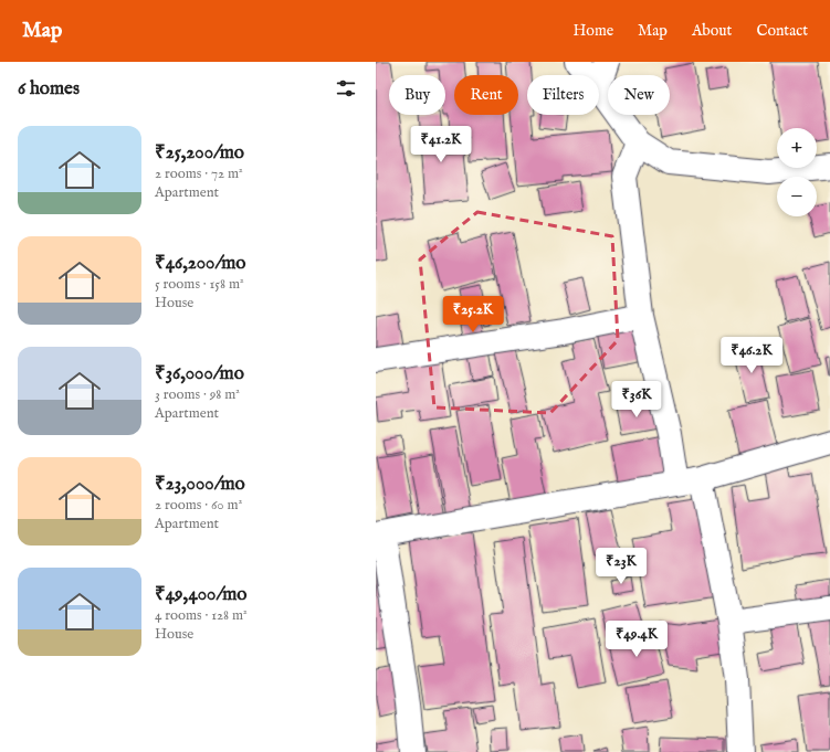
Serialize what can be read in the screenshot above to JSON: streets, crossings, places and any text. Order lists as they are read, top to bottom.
{
  "page": {
    "header": "Map",
    "nav": [
      "Home",
      "Map",
      "About",
      "Contact"
    ],
    "heading": "6 homes",
    "chip": [
      "Buy",
      "Rent",
      "Filters",
      "New"
    ],
    "list": [
      {
        "name": "₹25,200/mo",
        "note": "2 rooms · 72 m² · Apartment"
      },
      {
        "name": "₹46,200/mo",
        "note": "5 rooms · 158 m² · House"
      },
      {
        "name": "₹36,000/mo",
        "note": "3 rooms · 98 m² · Apartment"
      },
      {
        "name": "₹23,000/mo",
        "note": "2 rooms · 60 m² · Apartment"
      },
      {
        "name": "₹49,400/mo",
        "note": "4 rooms · 128 m² · House"
      }
    ],
    "price": [
      "₹41.2K",
      "₹25.2K",
      "₹46.2K",
      "₹36K",
      "₹23K",
      "₹49.4K"
    ],
    "map_buttons": ["+", "−"]
  }
}
